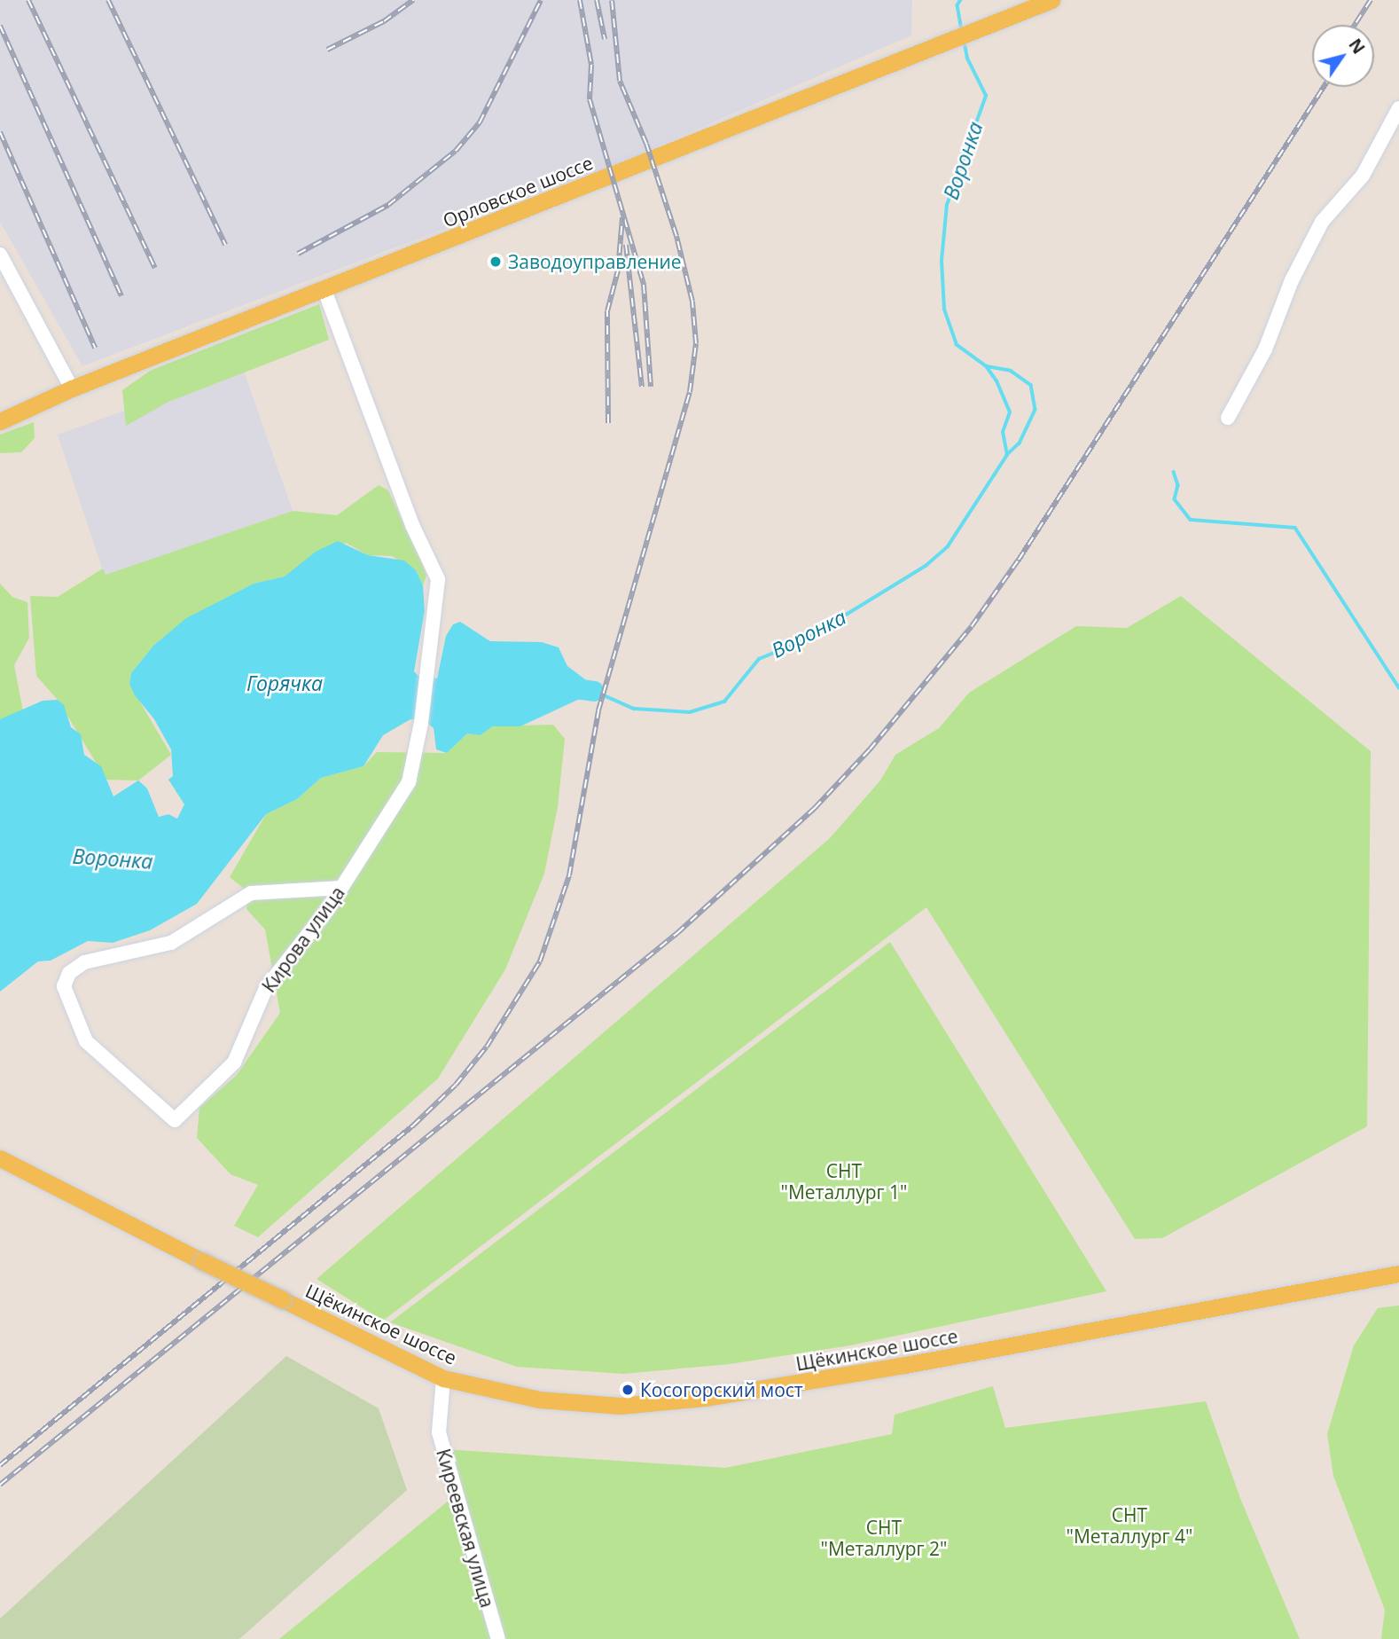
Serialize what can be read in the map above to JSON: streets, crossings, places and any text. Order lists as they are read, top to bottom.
{
  "streets": {
    "main road": ["Орловское шоссе", "Щёкинское шоссе"],
    "street": ["Кирова улица", "Киреевская улица"]
  },
  "crossings": [
    ["Орловское шоссе", "Кирова улица"],
    ["Щёкинское шоссе", "Киреевская улица"]
  ],
  "water": ["Воронка", "Горячка"],
  "parks": ["СНТ \"Металлург 1\"", "СНТ \"Металлург 4\"", "СНТ \"Металлург 2\""],
  "places": ["Заводоуправление", "Косогорский мост"],
  "north": "top right"
}
